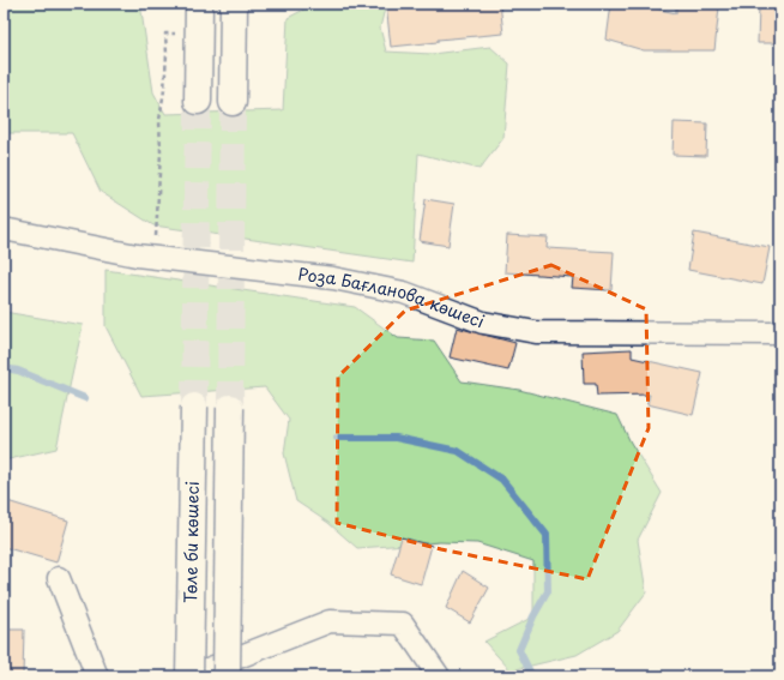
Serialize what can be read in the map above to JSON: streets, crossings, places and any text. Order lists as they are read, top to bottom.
{
  "streets": {
    "main road": ["Төле би көшесі"],
    "street": ["Роза Бағланова көшесі"]
  }
}
